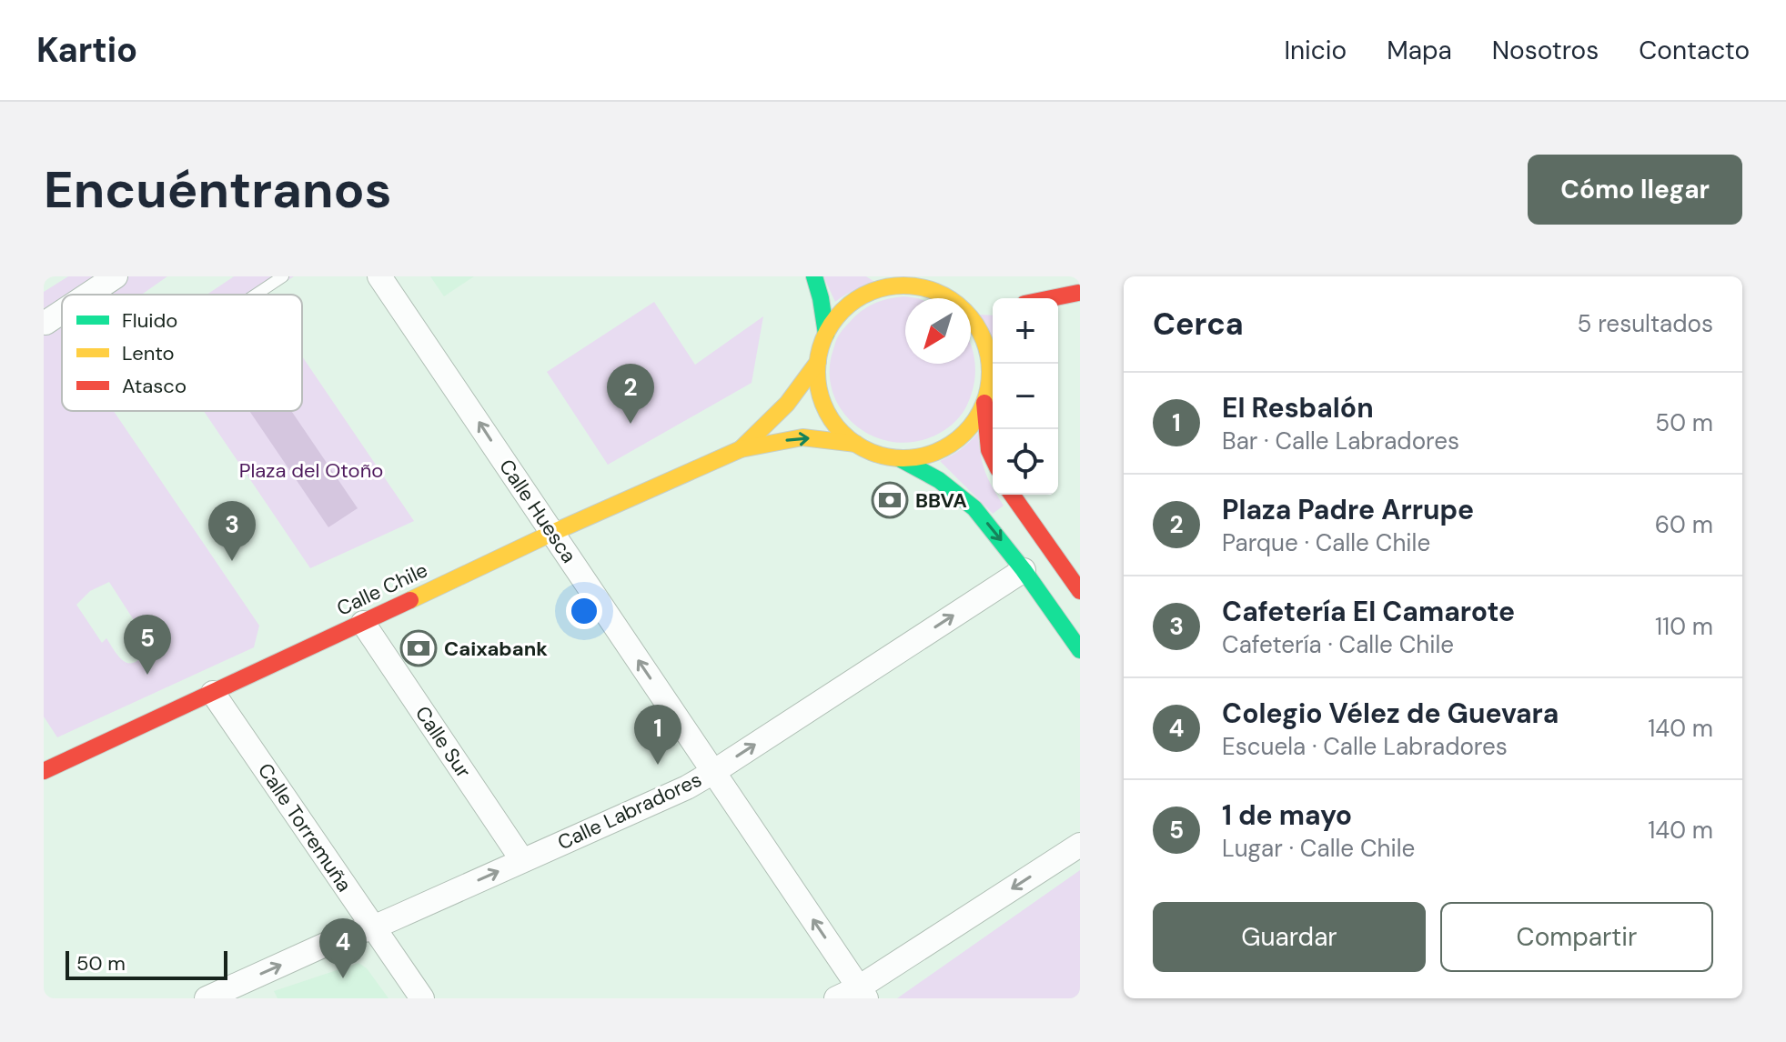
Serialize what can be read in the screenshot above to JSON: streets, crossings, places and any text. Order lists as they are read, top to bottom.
{
  "streets": {
    "main road": ["Calle Chile"],
    "street": [
      "Calle Huesca",
      "Calle Sur",
      "Calle Labradores",
      "Calle Torremuña"
    ]
  },
  "crossings": [
    ["Calle Huesca", "Calle Chile"],
    ["Calle Huesca", "Calle Labradores"],
    ["Calle Chile", "Calle Sur"],
    ["Calle Chile", "Calle Torremuña"],
    ["Calle Sur", "Calle Labradores"],
    ["Calle Labradores", "Calle Torremuña"]
  ],
  "one_way": ["Calle Huesca", "Calle Labradores"],
  "parks": ["Plaza del Otoño"],
  "places": {
    "bank": ["BBVA", "Caixabank"]
  },
  "legend": ["Fluido", "Lento", "Atasco"],
  "scale_bar": "50 m",
  "north": "bottom left",
  "page": {
    "header": "Kartio",
    "nav": [
      "Inicio",
      "Mapa",
      "Nosotros",
      "Contacto"
    ],
    "buttons": [
      "Cómo llegar",
      ["Guardar", "Compartir"]
    ],
    "title": "Encuéntranos",
    "heading": ["Cerca", "5 resultados"],
    "map_buttons": ["+", "−"],
    "pins": [
      "2",
      "3",
      "5",
      "1",
      "4"
    ],
    "list": [
      {
        "mark": "1",
        "name": "El Resbalón",
        "note": "Bar · Calle Labradores",
        "value": "50 m"
      },
      {
        "mark": "2",
        "name": "Plaza Padre Arrupe",
        "note": "Parque · Calle Chile",
        "value": "60 m"
      },
      {
        "mark": "3",
        "name": "Cafetería El Camarote",
        "note": "Cafetería · Calle Chile",
        "value": "110 m"
      },
      {
        "mark": "4",
        "name": "Colegio Vélez de Guevara",
        "note": "Escuela · Calle Labradores",
        "value": "140 m"
      },
      {
        "mark": "5",
        "name": "1 de mayo",
        "note": "Lugar · Calle Chile",
        "value": "140 m"
      }
    ],
    "scale": "50 m"
  }
}
